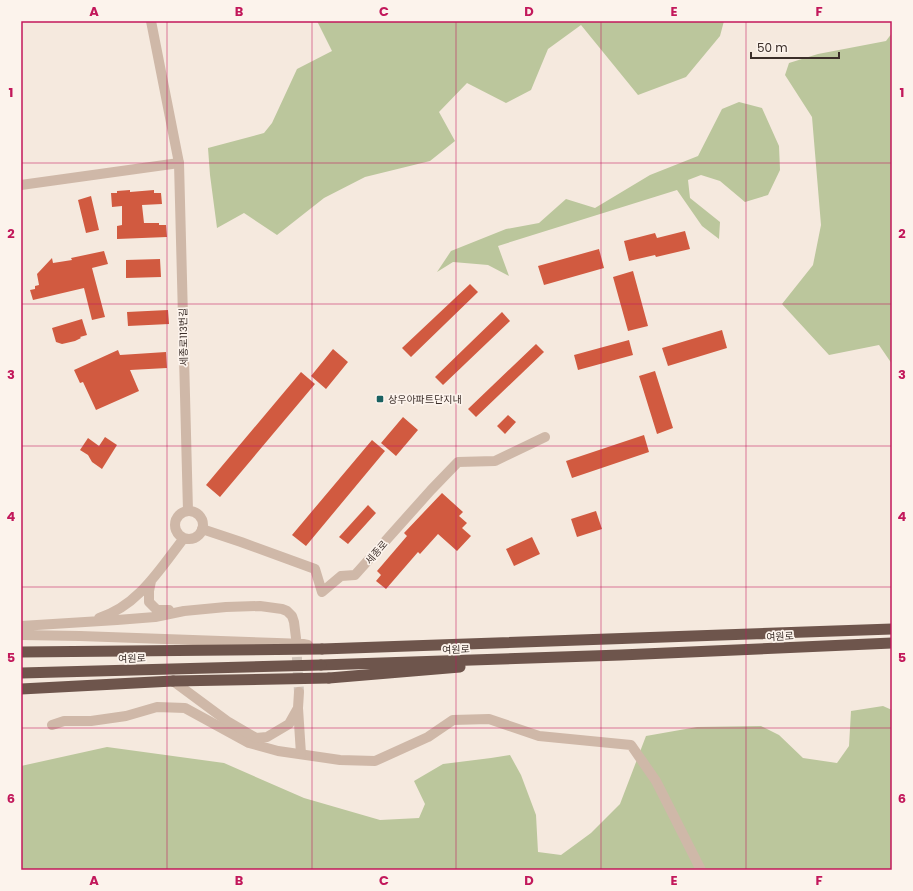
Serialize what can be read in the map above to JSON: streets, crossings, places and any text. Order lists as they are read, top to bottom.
{
  "streets": {
    "highway": ["여원로"],
    "street": ["세종로113번길", "세종로"]
  },
  "crossings": [
    ["세종로113번길", "세종로"]
  ],
  "places": {
    "transit": ["상우아파트단지내"]
  },
  "scale_bar": "50 m",
  "grid": {
    "columns": [
      "A",
      "B",
      "C",
      "D",
      "E",
      "F"
    ],
    "rows": [
      "1",
      "2",
      "3",
      "4",
      "5",
      "6"
    ]
  }
}
